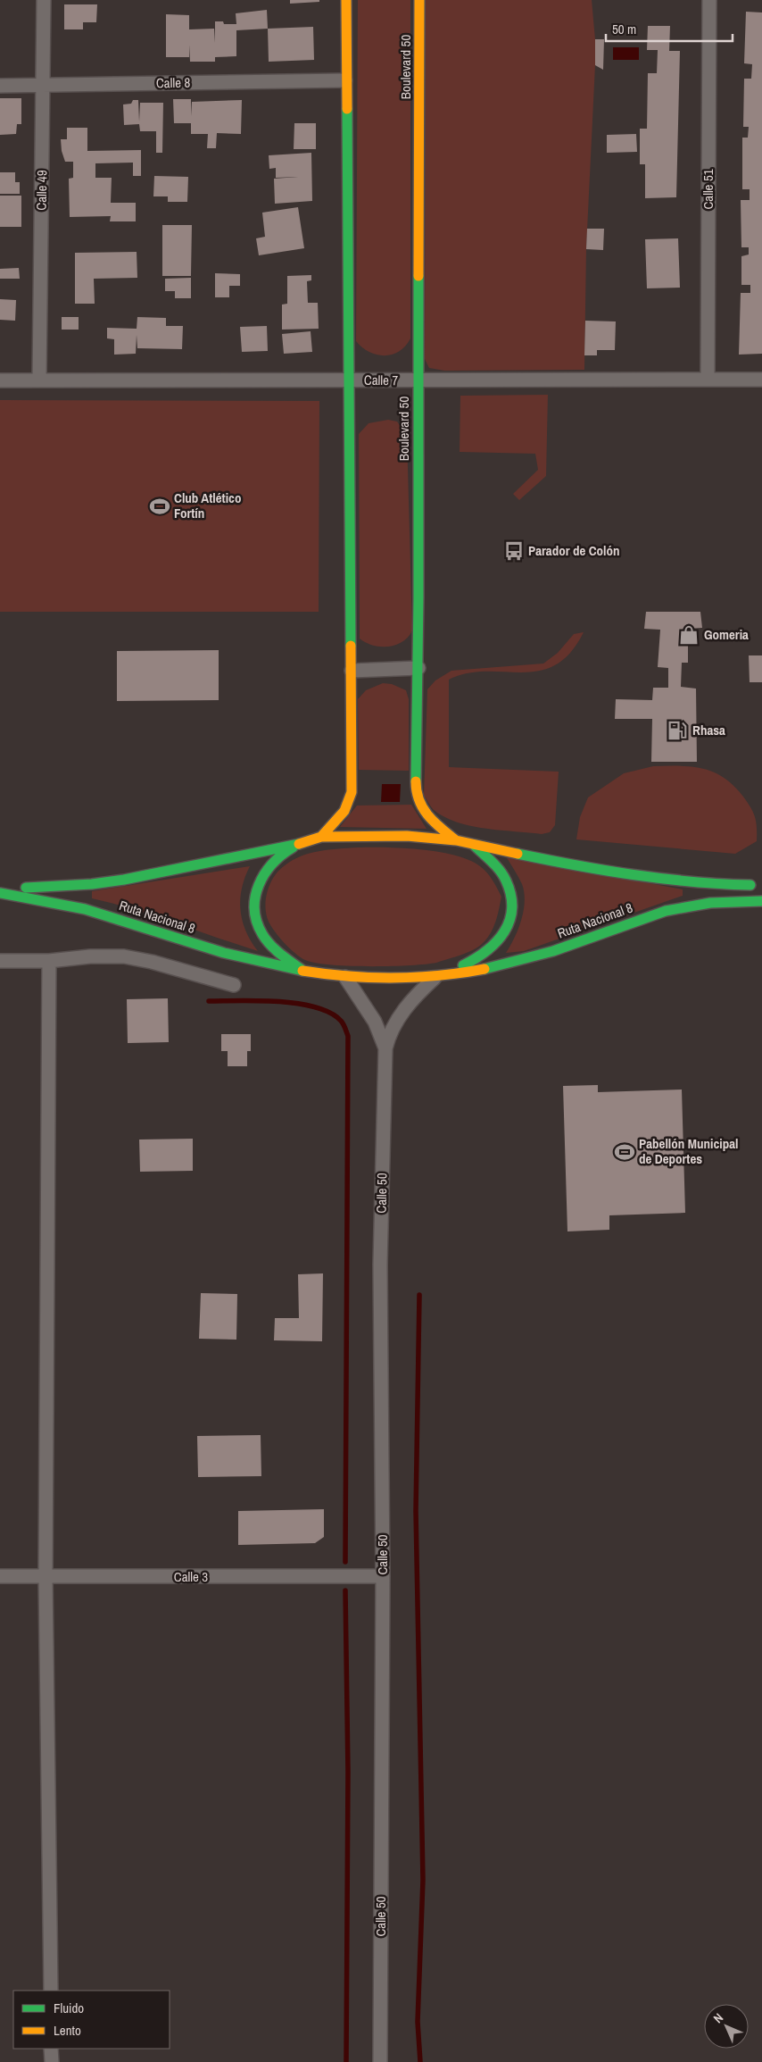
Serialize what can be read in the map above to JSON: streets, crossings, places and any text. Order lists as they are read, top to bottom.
{
  "streets": {
    "main road": ["Boulevard 50", "Ruta Nacional 8"],
    "street": [
      "Calle 8",
      "Calle 51",
      "Calle 49",
      "Calle 7",
      "Calle 50",
      "Calle 3"
    ]
  },
  "crossings": [
    ["Boulevard 50", "Calle 7"],
    ["Boulevard 50", "Ruta Nacional 8"],
    ["Calle 8", "Calle 49"],
    ["Calle 51", "Calle 7"],
    ["Calle 49", "Calle 7"],
    ["Ruta Nacional 8", "Calle 50"],
    ["Calle 50", "Calle 3"]
  ],
  "places": {
    "sports": ["Club Atlético Fortín", "Pabellón Municipal de Deportes"],
    "bus stop": ["Parador de Colón"],
    "shop": ["Gomeria"],
    "fuel station": ["Rhasa"]
  },
  "legend": ["Fluido", "Lento"],
  "scale_bar": "50 m",
  "north": "top left"
}
